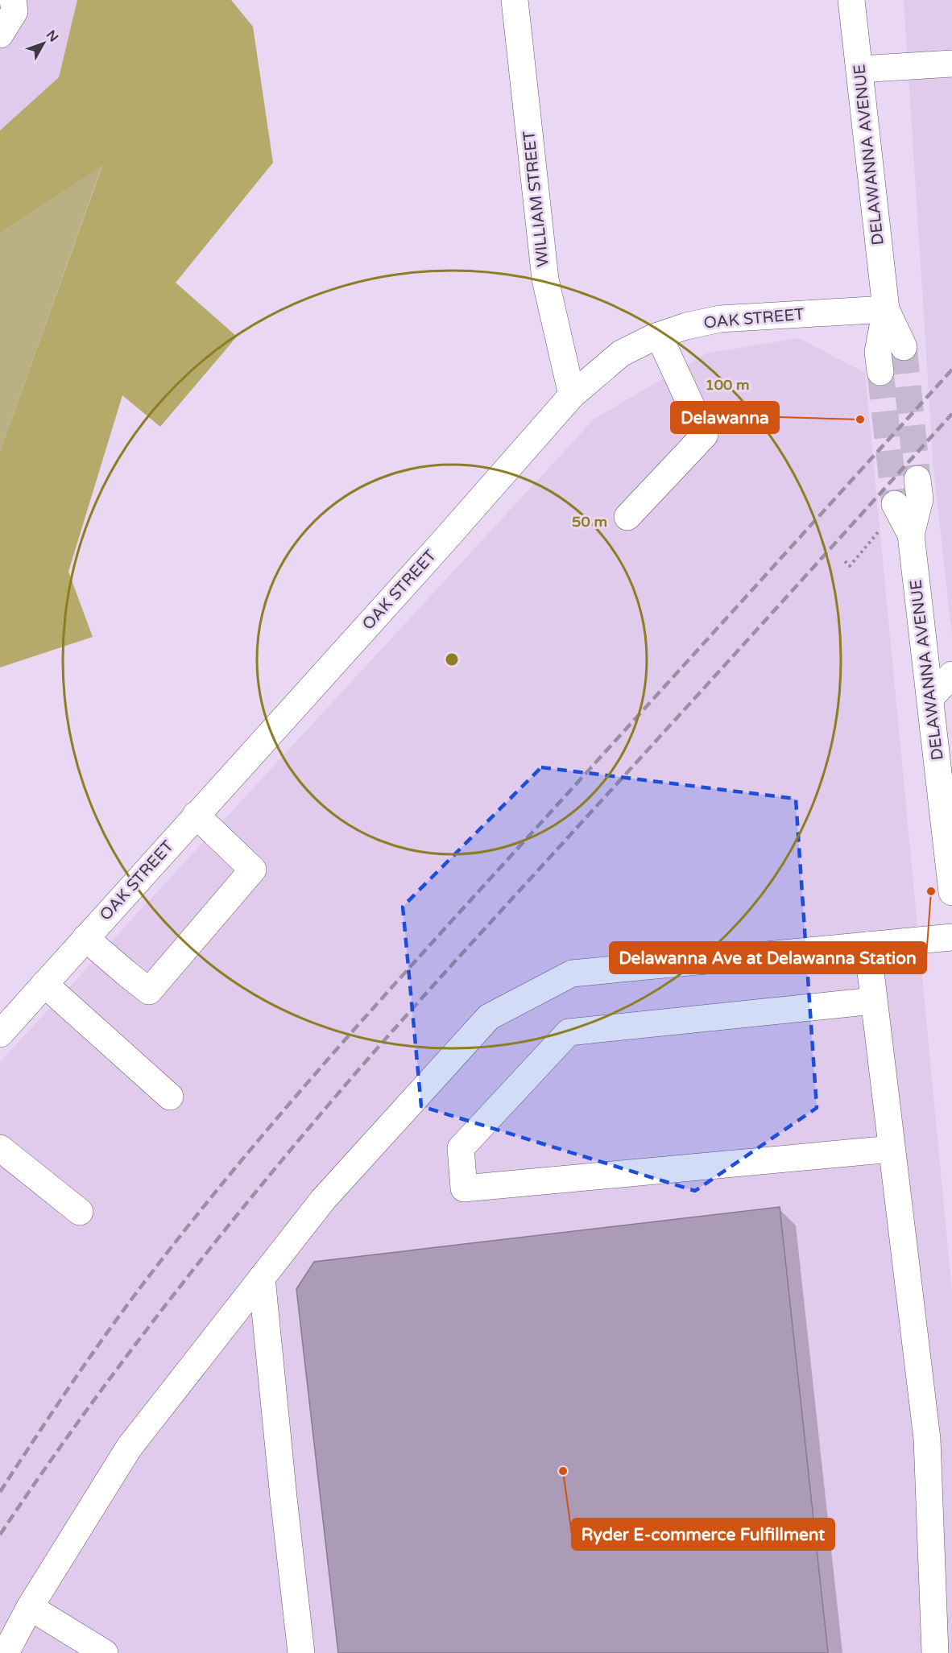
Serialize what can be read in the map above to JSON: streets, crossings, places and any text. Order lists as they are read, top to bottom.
{
  "streets": {
    "street": ["DELAWANNA AVENUE", "WILLIAM STREET", "OAK STREET"]
  },
  "crossings": [
    ["DELAWANNA AVENUE", "OAK STREET"],
    ["WILLIAM STREET", "OAK STREET"]
  ],
  "places": ["Delawanna", "Delawanna Ave at Delawanna Station", "Ryder E-commerce Fulfillment"],
  "north": "top right",
  "rings": ["100 m", "50 m"]
}
